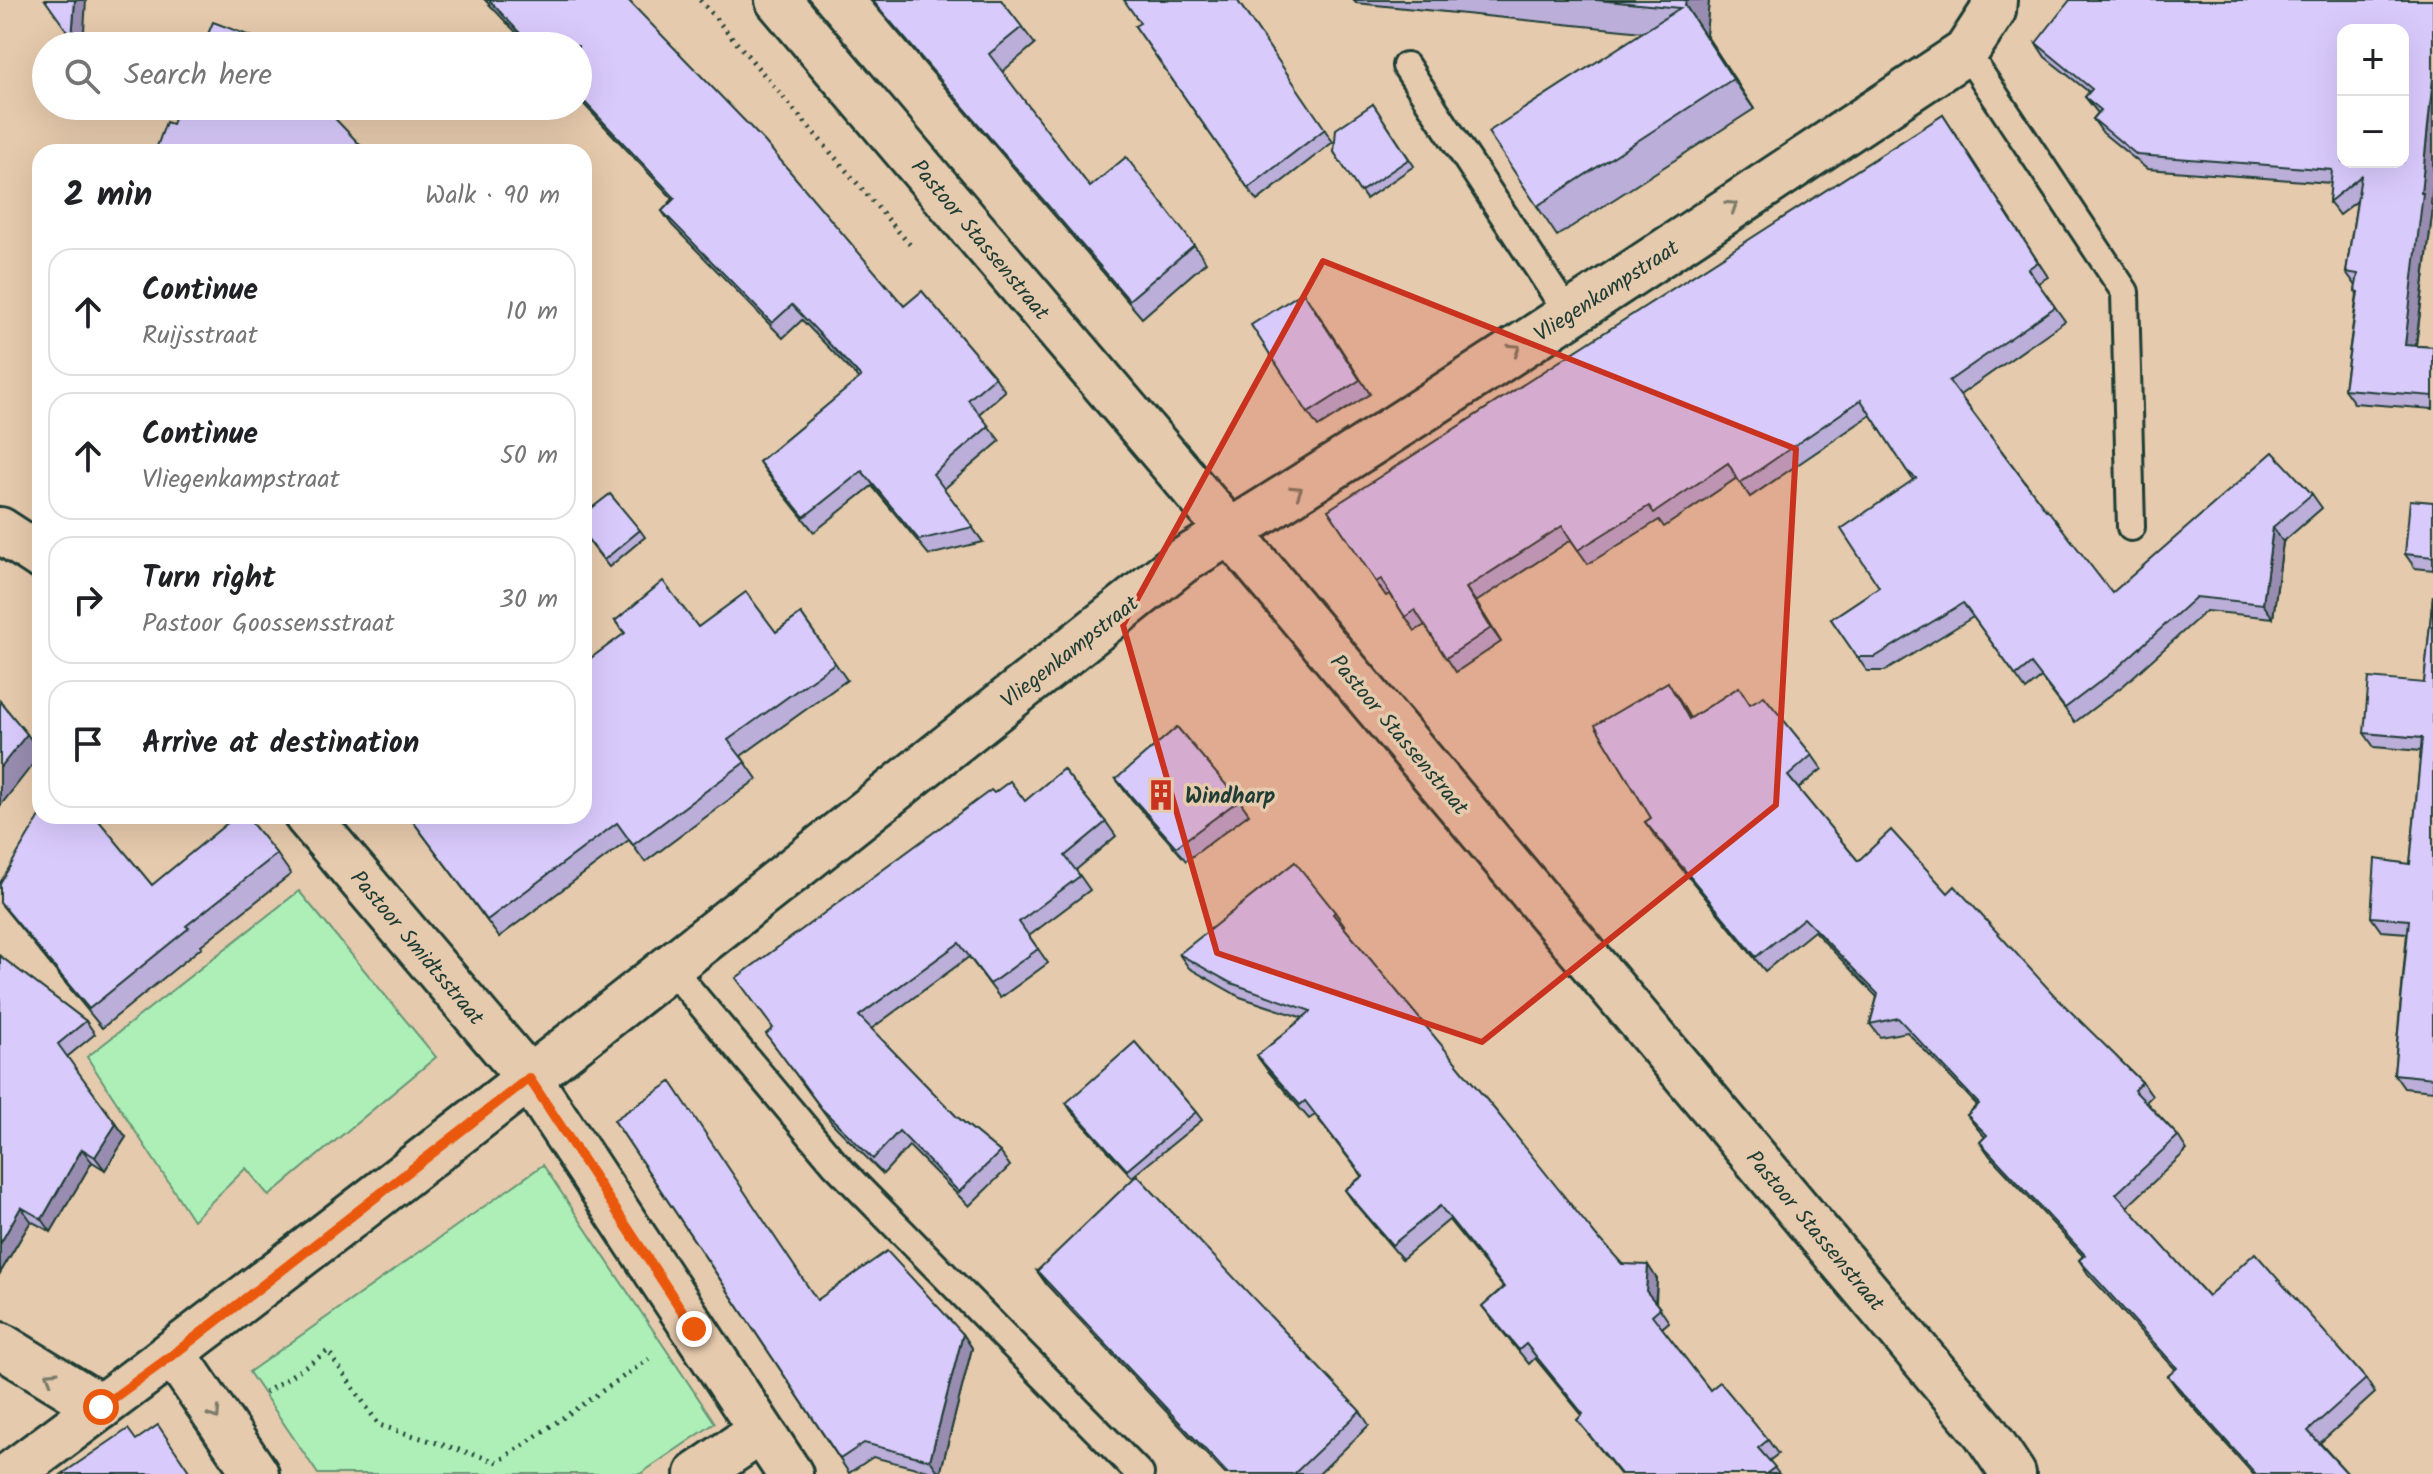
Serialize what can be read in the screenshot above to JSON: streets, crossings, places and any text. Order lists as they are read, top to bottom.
{
  "streets": {
    "street": ["Pastoor Stassenstraat", "Vliegenkampstraat", "Pastoor Smidtsstraat"]
  },
  "crossings": [
    ["Pastoor Stassenstraat", "Vliegenkampstraat"],
    ["Vliegenkampstraat", "Pastoor Smidtsstraat"]
  ],
  "one_way": ["Vliegenkampstraat"],
  "places": {
    "building": ["Windharp"]
  },
  "page": {
    "map_buttons": ["+", "−"],
    "search": "Search here",
    "heading": ["2 min", "Walk · 90 m"],
    "list": [
      ["Continue", "Ruijsstraat", "10 m"],
      ["Continue", "Vliegenkampstraat", "50 m"],
      ["Turn right", "Pastoor Goossensstraat", "30 m"],
      "Arrive at destination"
    ]
  }
}
